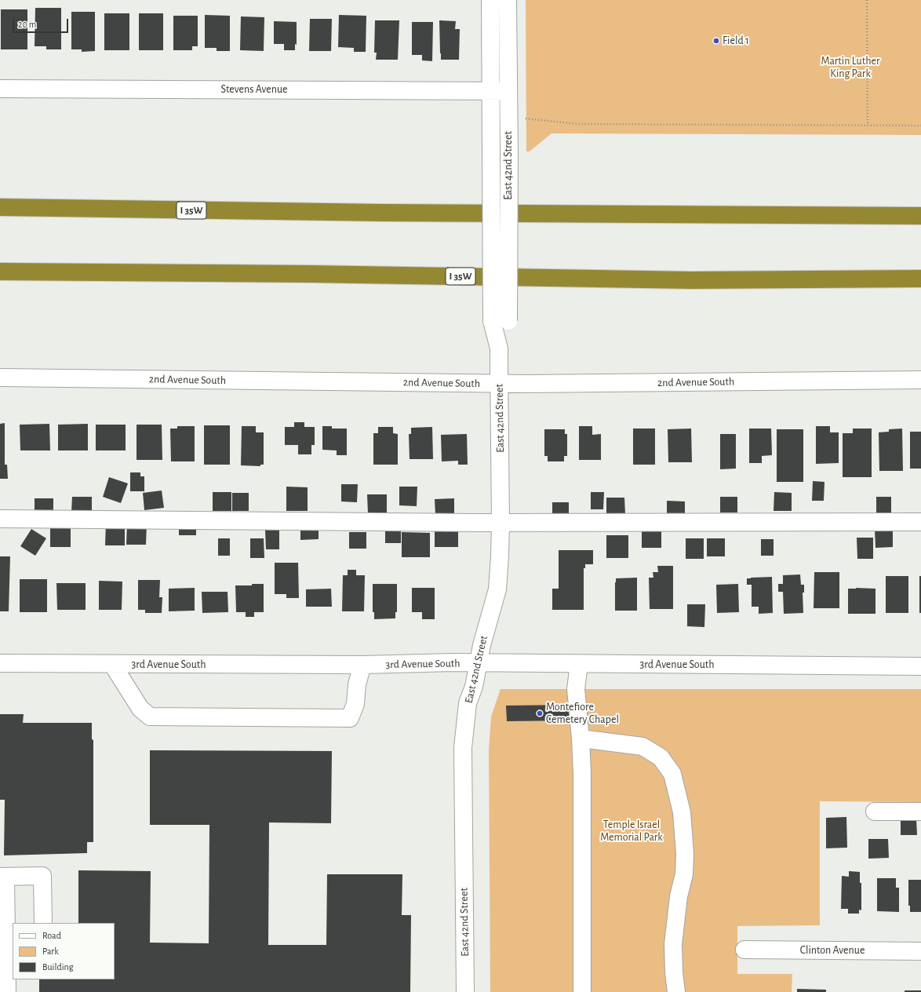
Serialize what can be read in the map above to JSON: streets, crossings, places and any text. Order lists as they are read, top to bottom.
{
  "streets": {
    "highway": ["I 35W"],
    "street": [
      "Stevens Avenue",
      "East 42nd Street",
      "2nd Avenue South",
      "3rd Avenue South",
      "Clinton Avenue"
    ]
  },
  "crossings": [
    ["Stevens Avenue", "East 42nd Street"],
    ["East 42nd Street", "2nd Avenue South"],
    ["East 42nd Street", "3rd Avenue South"]
  ],
  "parks": ["Martin Luther King Park", "Temple Israel Memorial Park"],
  "places": ["Field 1", "Montefiore Cemetery Chapel"],
  "legend": ["Road", "Park", "Building"],
  "scale_bar": "20 m"
}
